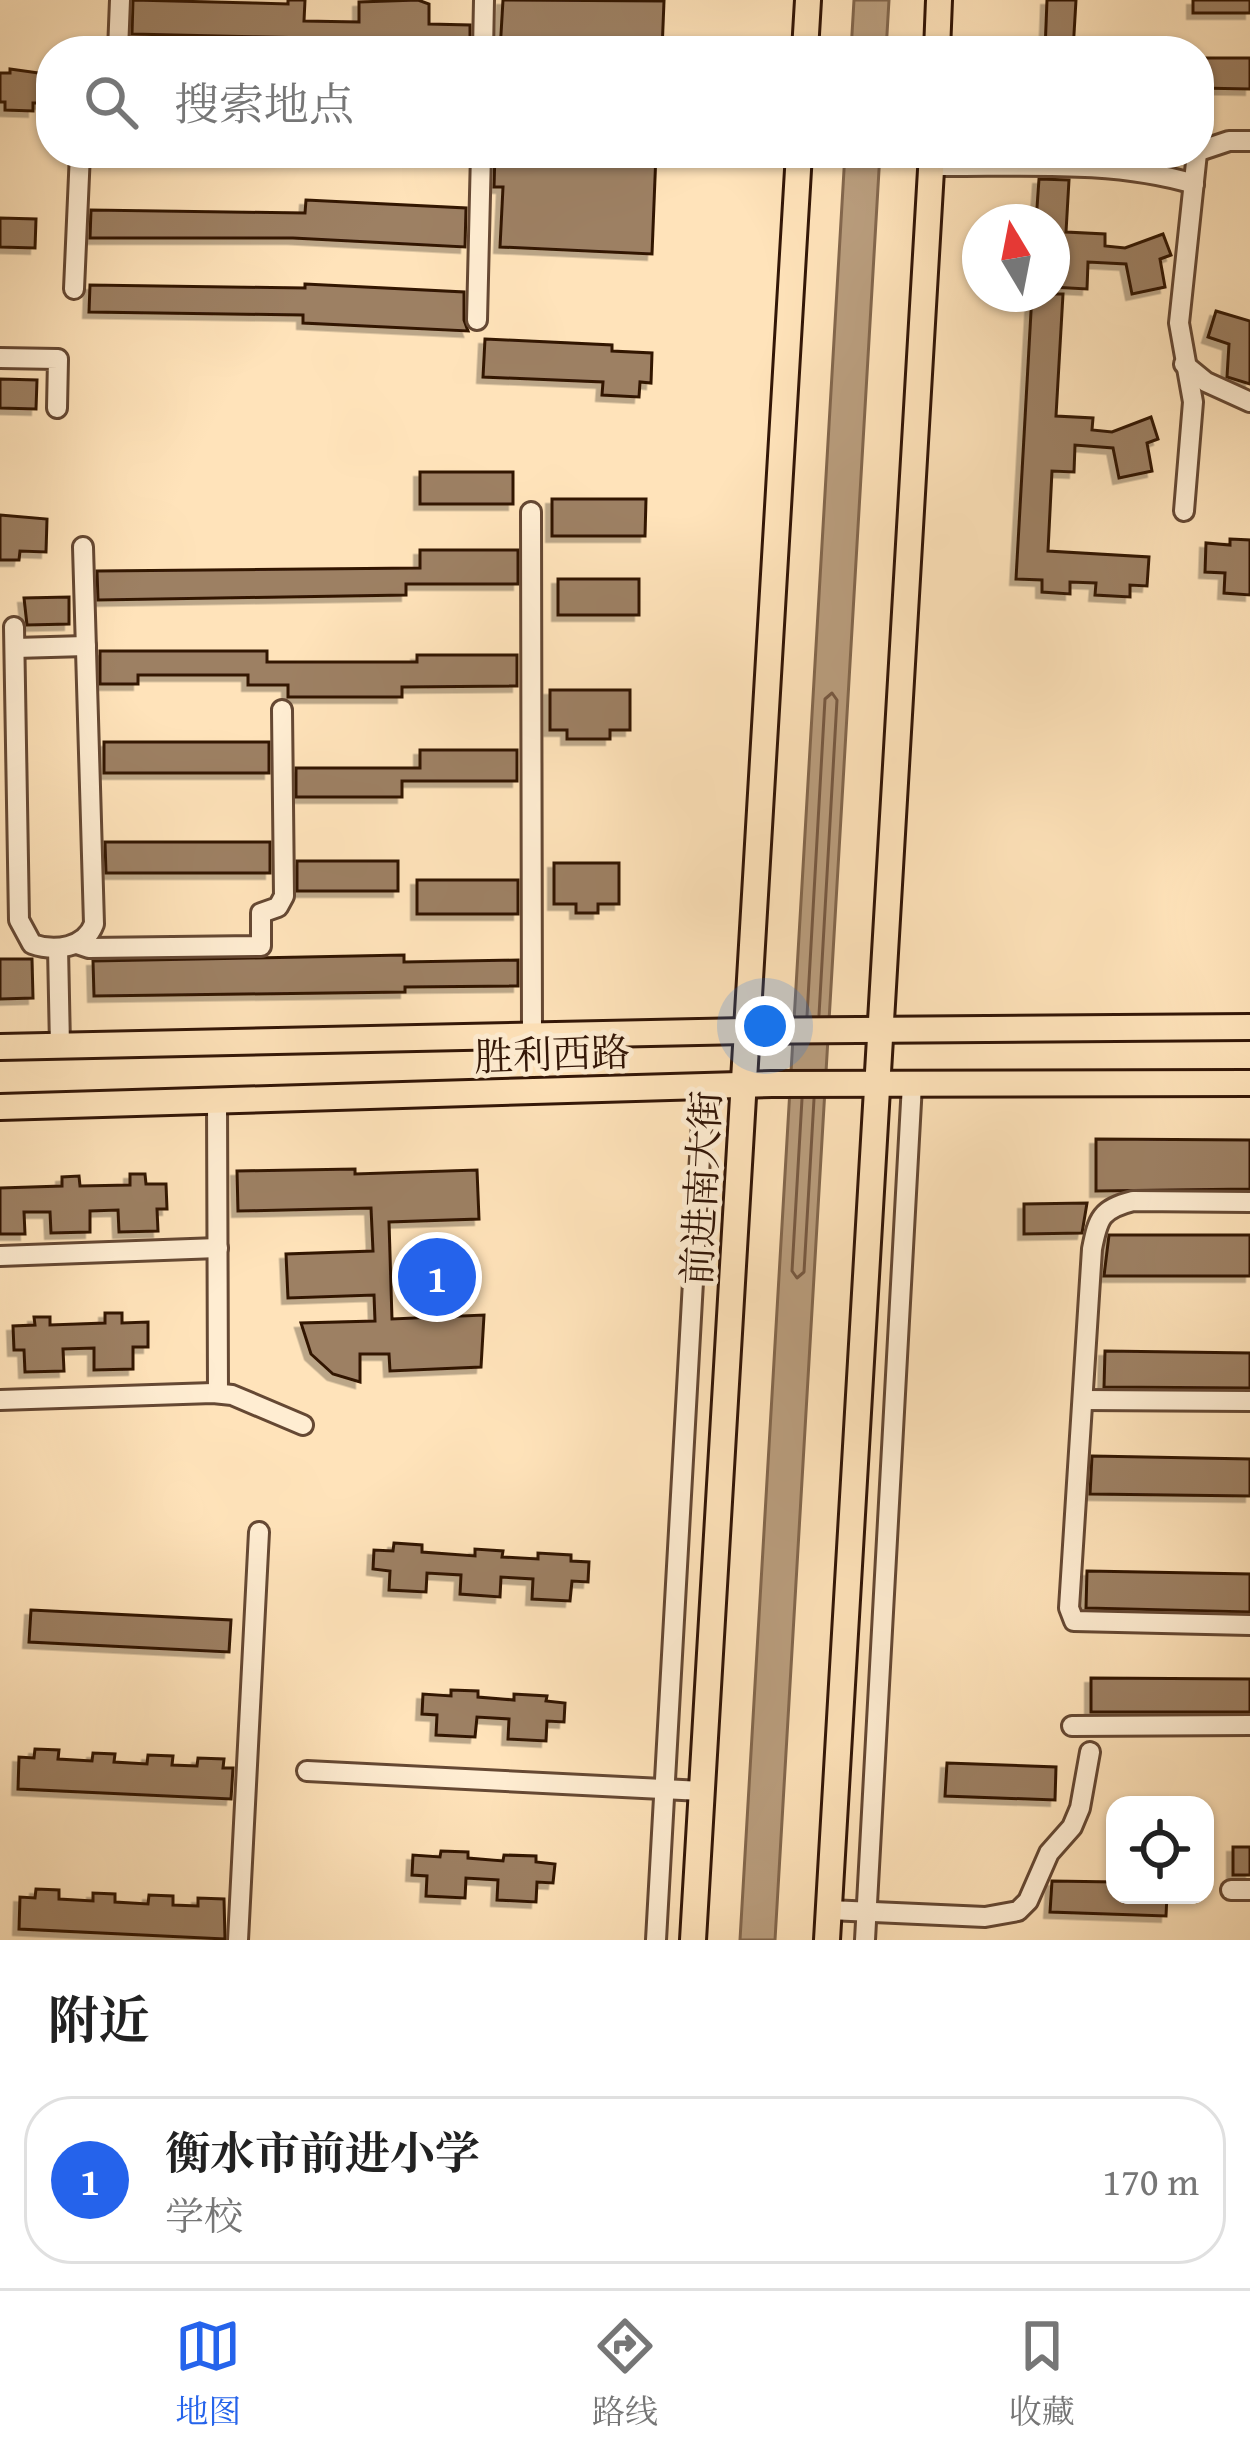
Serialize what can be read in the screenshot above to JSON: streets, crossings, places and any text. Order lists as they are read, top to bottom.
{
  "streets": {
    "main road": ["胜利西路", "前进南大街"]
  },
  "crossings": [
    ["胜利西路", "前进南大街"]
  ],
  "north": "top",
  "page": {
    "search": "搜索地点",
    "pins": "1",
    "heading": "附近",
    "list": [
      {
        "mark": "1",
        "name": "衡水市前进小学",
        "note": "学校",
        "value": "170 m"
      }
    ],
    "nav": ["地图", "路线", "收藏"]
  }
}
